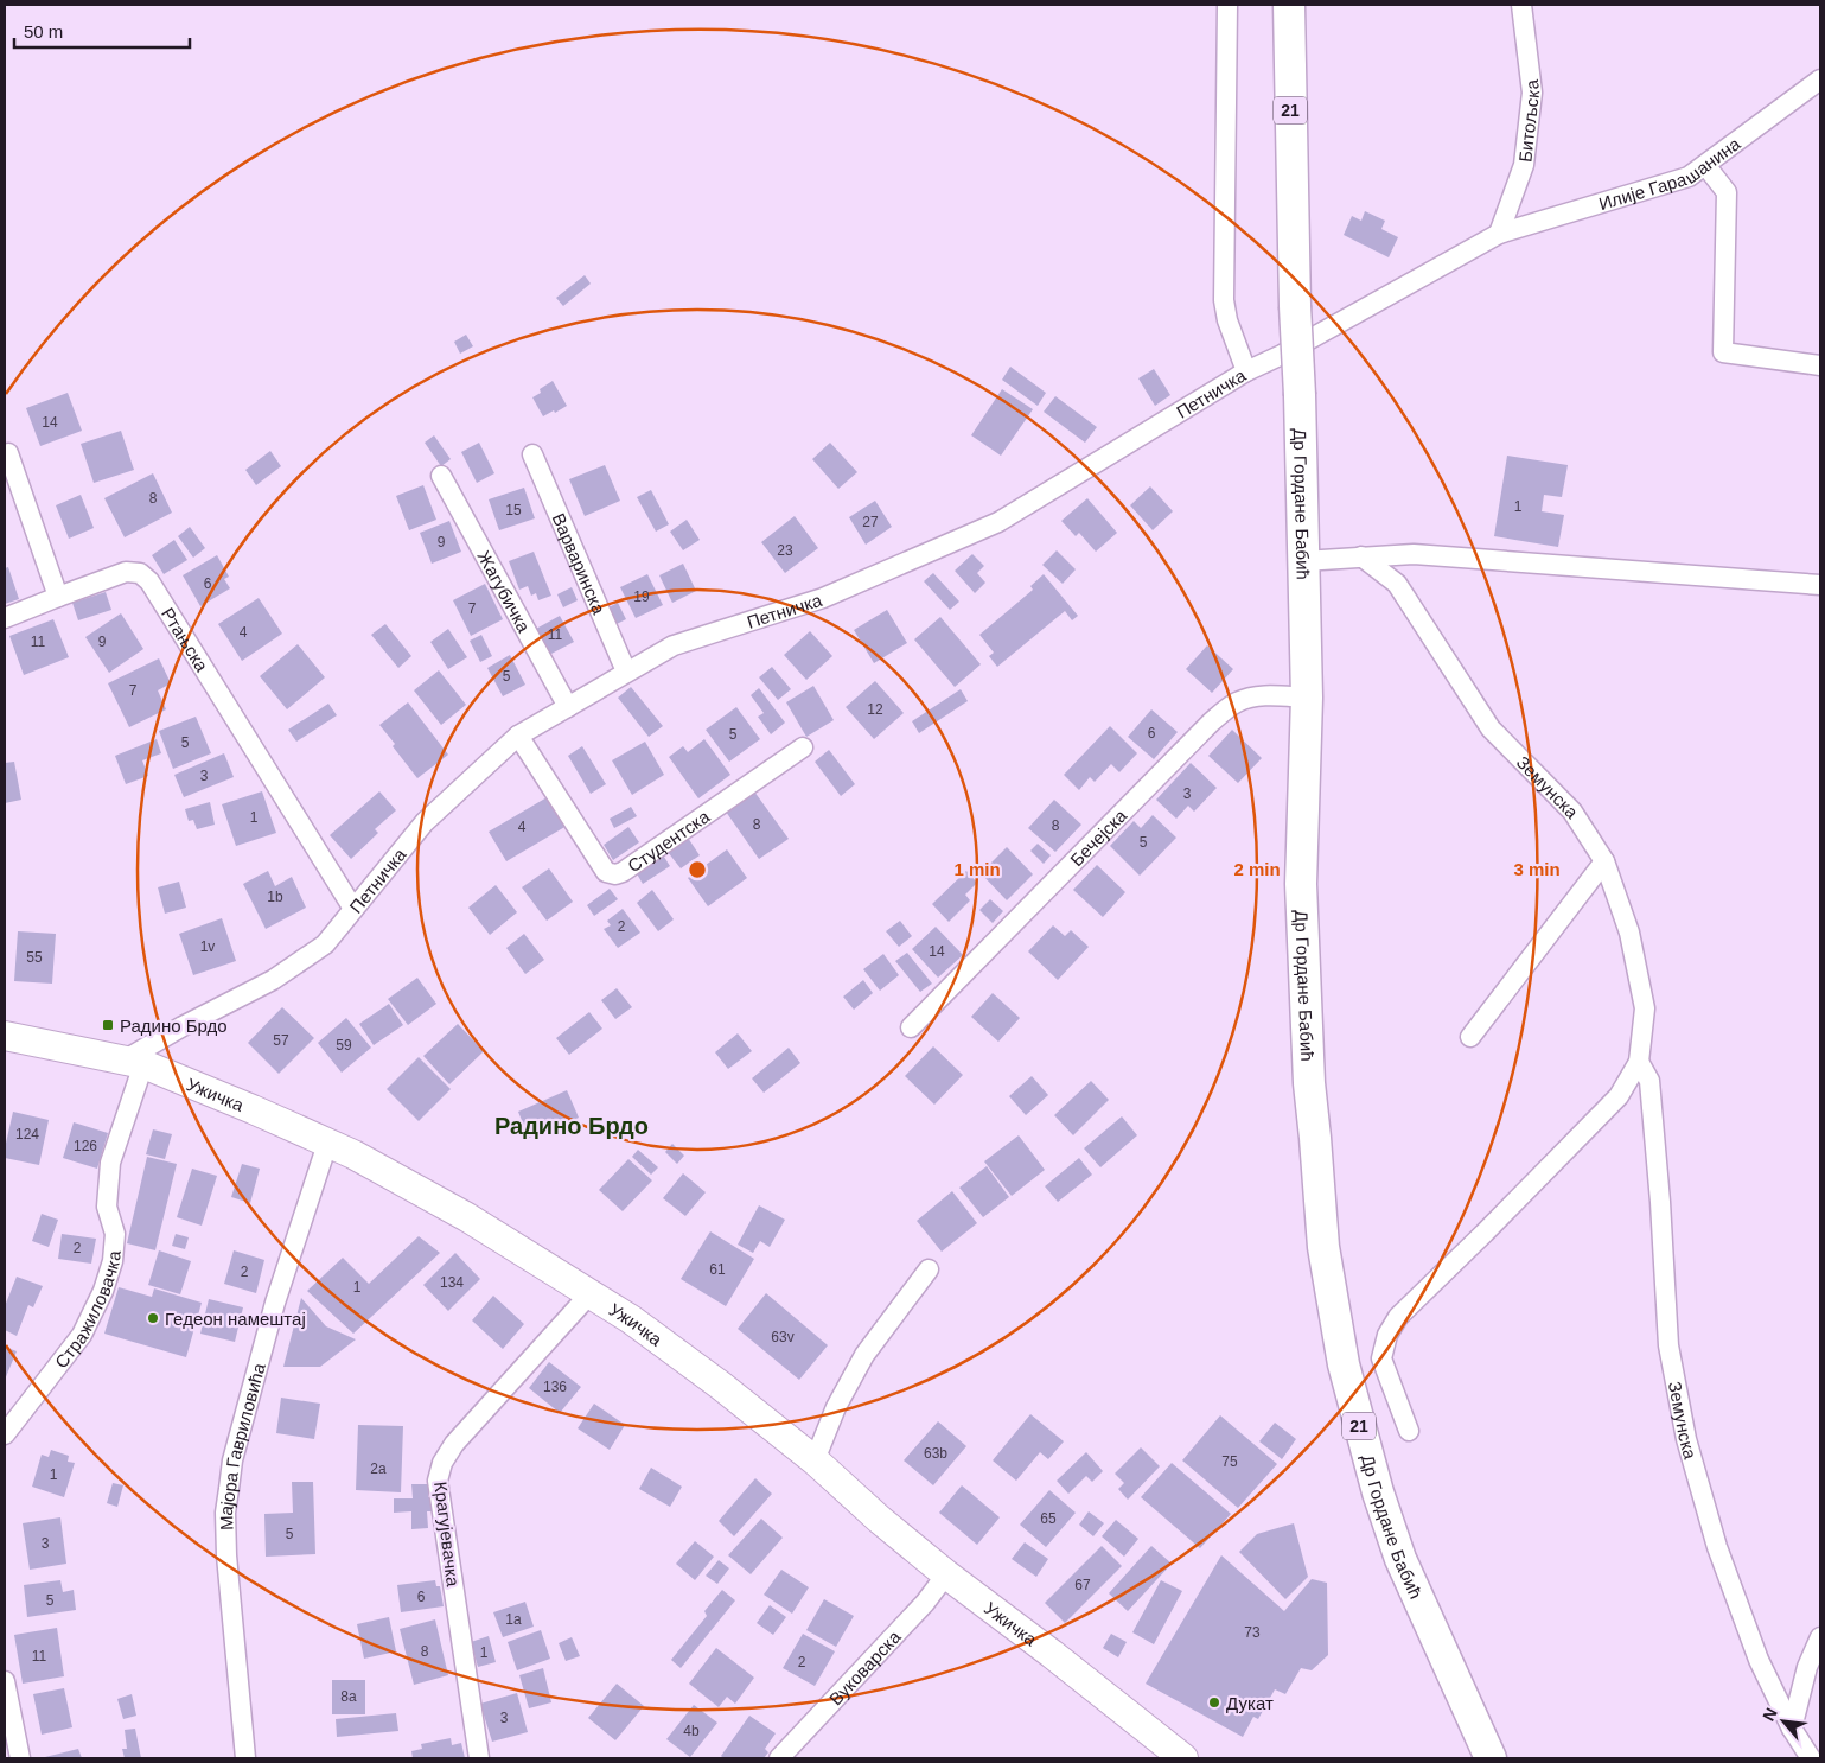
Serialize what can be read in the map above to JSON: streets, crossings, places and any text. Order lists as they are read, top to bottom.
{
  "streets": {
    "main road": ["21", "Др Гордане Бабић", "Ужичка"],
    "street": [
      "Битољска",
      "Илије Гарашанина",
      "Петничка",
      "Варваринска",
      "Жагубичка",
      "Ртањска",
      "Земунска",
      "Бечејска",
      "Студентска",
      "Стражиловачка",
      "Мајора Гавриловића",
      "Крагујевачка",
      "Вуковарска"
    ]
  },
  "crossings": [
    ["Битољска", "Илије Гарашанина"],
    ["Битољска", "Петничка"],
    ["Илије Гарашанина", "Петничка"],
    ["Петничка", "Варваринска"],
    ["Петничка", "Жагубичка"],
    ["Петничка", "Ртањска"],
    ["Петничка", "Студентска"],
    ["Петничка", "Ужичка"],
    ["Петничка", "Стражиловачка"],
    ["Др Гордане Бабић", "Бечејска"],
    ["Ужичка", "Стражиловачка"],
    ["Ужичка", "Мајора Гавриловића"],
    ["Ужичка", "Крагујевачка"],
    ["Ужичка", "Вуковарска"]
  ],
  "districts": ["Радино Брдо"],
  "places": {
    "transit": ["Радино Брдо"],
    "other": ["Гедеон намештај", "Дукат"]
  },
  "house_numbers": [
    "14",
    "8",
    "1",
    "15",
    "27",
    "9",
    "23",
    "6",
    "19",
    "7",
    "4",
    "11",
    "11",
    "9",
    "5",
    "7",
    "12",
    "6",
    "5",
    "5",
    "3",
    "3",
    "1",
    "8",
    "8",
    "4",
    "5",
    "1b",
    "2",
    "1v",
    "14",
    "55",
    "57",
    "59",
    "124",
    "126",
    "2",
    "61",
    "2",
    "134",
    "1",
    "63v",
    "136",
    "63b",
    "75",
    "2a",
    "1",
    "65",
    "5",
    "3",
    "67",
    "6",
    "5",
    "1a",
    "73",
    "8",
    "1",
    "11",
    "2",
    "8a",
    "3",
    "4b"
  ],
  "scale_bar": "50 m",
  "north": "top left",
  "rings": ["1 min", "2 min", "3 min"]
}
